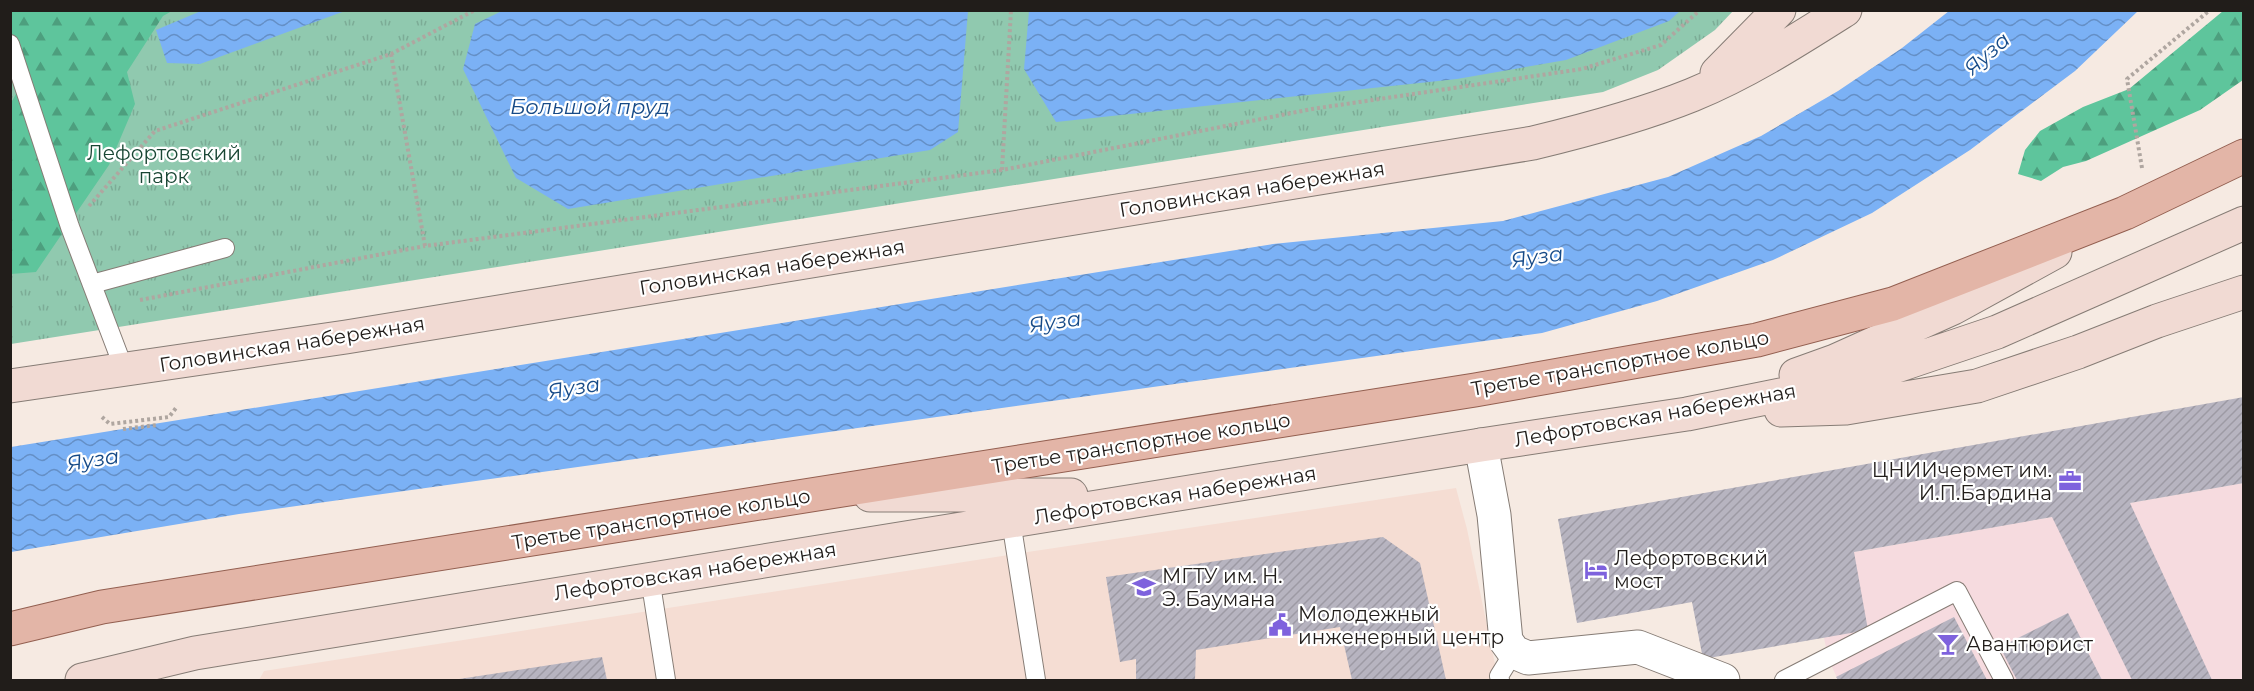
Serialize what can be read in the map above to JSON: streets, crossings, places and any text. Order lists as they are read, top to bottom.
{
  "streets": {
    "main road": ["Головинская набережная", "Третье транспортное кольцо", "Лефортовская набережная"]
  },
  "water": ["Яуза", "Большой пруд"],
  "parks": ["Лефортовский парк"],
  "places": {
    "office": ["ЦНИИчермет им. И.П.Бардина"],
    "hotel": ["Лефортовский мост"],
    "school or university": ["МГТУ им. Н. Э. Баумана"],
    "public building": ["Молодежный инженерный центр"],
    "bar": ["Авантюрист"]
  }
}
